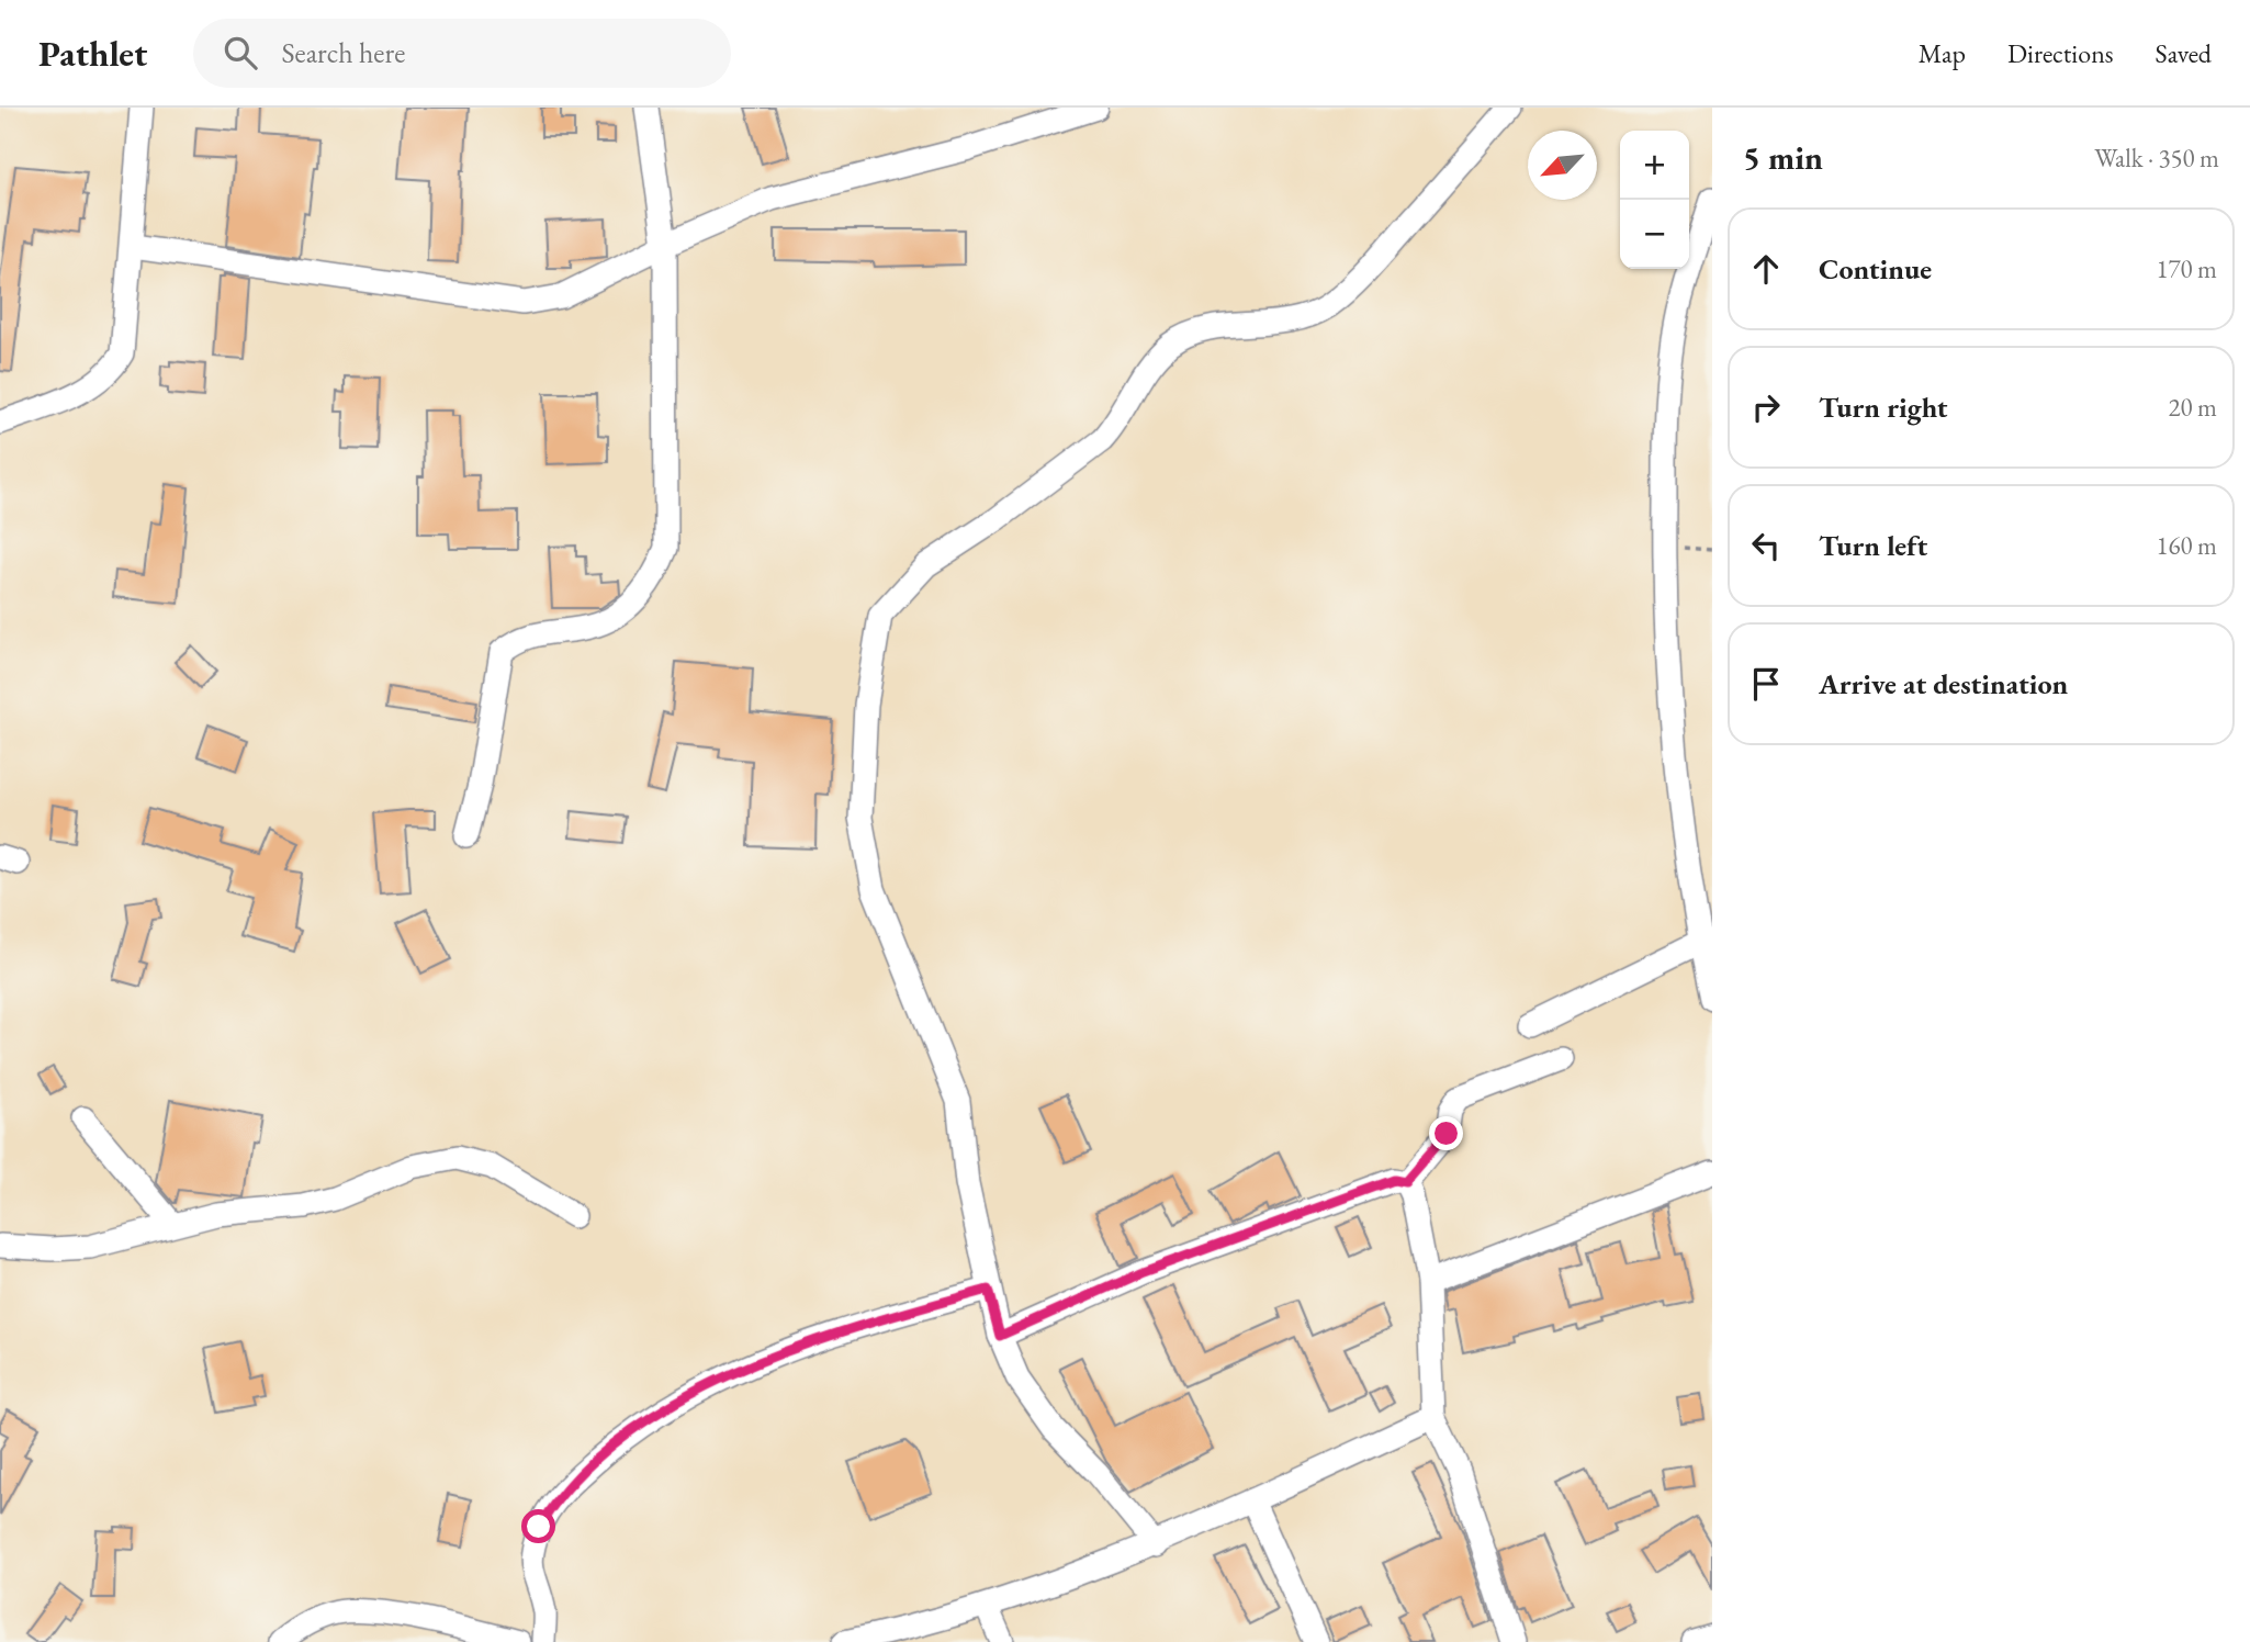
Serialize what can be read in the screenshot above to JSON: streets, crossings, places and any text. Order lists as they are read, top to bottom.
{
  "north": "bottom left",
  "page": {
    "header": "Pathlet",
    "search": "Search here",
    "nav": ["Map", "Directions", "Saved"],
    "heading": ["5 min", "Walk · 350 m"],
    "map_buttons": ["+", "−"],
    "list": [
      ["Continue", "170 m"],
      ["Turn right", "20 m"],
      ["Turn left", "160 m"],
      "Arrive at destination"
    ]
  }
}
